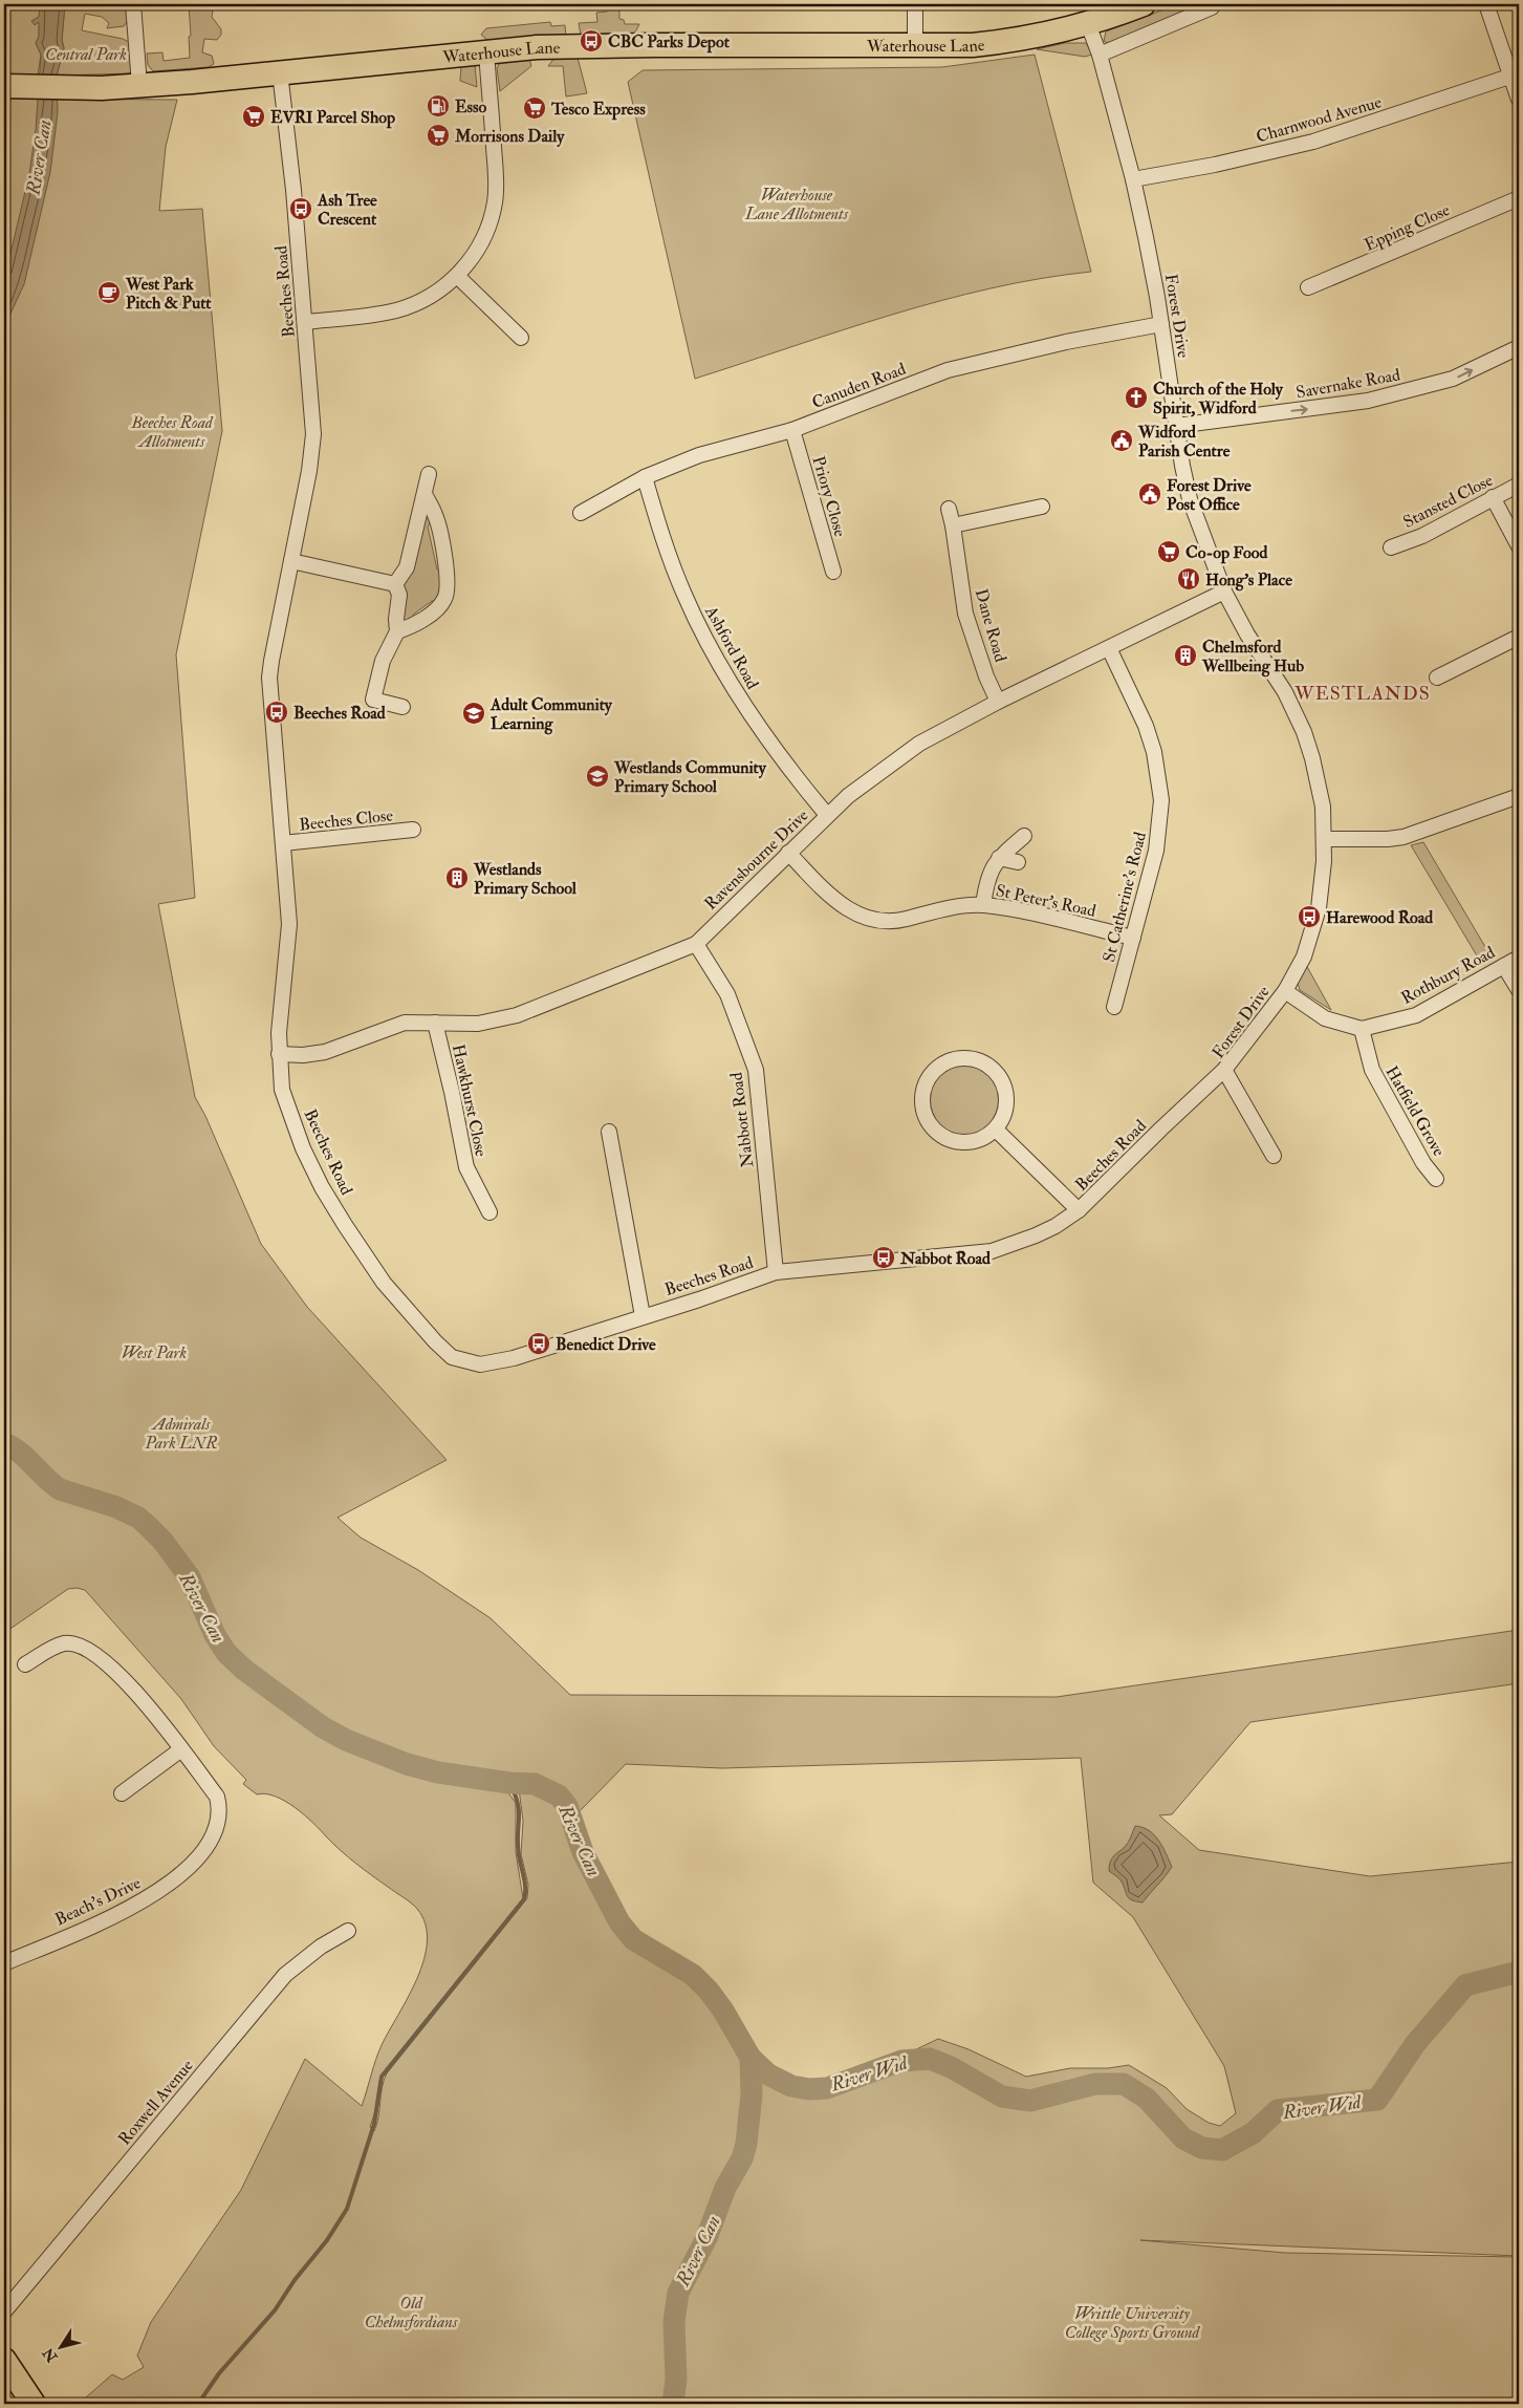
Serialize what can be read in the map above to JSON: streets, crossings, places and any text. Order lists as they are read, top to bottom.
{
  "streets": {
    "main road": ["Waterhouse Lane"],
    "street": [
      "Charnwood Avenue",
      "Epping Close",
      "Beeches Road",
      "Forest Drive",
      "Savernake Road",
      "Canuden Road",
      "Priory Close",
      "Stansted Close",
      "Dane Road",
      "Ashford Road",
      "Beeches Close",
      "Ravensbourne Drive",
      "St Catherine's Road",
      "St Peter's Road",
      "Rothbury Road",
      "Hawkhurst Close",
      "Hatfield Grove",
      "Nabbott Road",
      "Beach's Drive",
      "Roxwell Avenue"
    ]
  },
  "crossings": [
    ["Waterhouse Lane", "Beeches Road"],
    ["Waterhouse Lane", "Forest Drive"],
    ["Charnwood Avenue", "Forest Drive"],
    ["Beeches Road", "Forest Drive"],
    ["Beeches Road", "Beeches Close"],
    ["Beeches Road", "Ravensbourne Drive"],
    ["Beeches Road", "Nabbott Road"],
    ["Forest Drive", "Savernake Road"],
    ["Forest Drive", "Canuden Road"],
    ["Forest Drive", "Ravensbourne Drive"],
    ["Forest Drive", "Rothbury Road"],
    ["Forest Drive", "Hatfield Grove"],
    ["Canuden Road", "Priory Close"],
    ["Canuden Road", "Ashford Road"],
    ["Dane Road", "Ravensbourne Drive"],
    ["Ashford Road", "Ravensbourne Drive"],
    ["Ravensbourne Drive", "St Catherine's Road"],
    ["Ravensbourne Drive", "St Peter's Road"],
    ["Ravensbourne Drive", "Hawkhurst Close"],
    ["Ravensbourne Drive", "Nabbott Road"],
    ["St Catherine's Road", "St Peter's Road"],
    ["Rothbury Road", "Hatfield Grove"]
  ],
  "one_way": ["Savernake Road"],
  "districts": ["WESTLANDS"],
  "water": ["River Can", "River Wid"],
  "parks": [
    "Central Park",
    "Waterhouse Lane Allotments",
    "Beeches Road Allotments",
    "West Park",
    "Admirals Park LNR",
    "Old Chelmsfordians",
    "Writtle University College Sports Ground"
  ],
  "places": {
    "bus stop": [
      "CBC Parks Depot",
      "Ash Tree Crescent",
      "Beeches Road",
      "Harewood Road",
      "Nabbot Road",
      "Benedict Drive"
    ],
    "fuel station": ["Esso"],
    "supermarket": [
      "Tesco Express",
      "EVRI Parcel Shop",
      "Morrisons Daily",
      "Co-op Food"
    ],
    "cafe": ["West Park Pitch & Putt"],
    "church": ["Church of the Holy Spirit, Widford"],
    "public building": ["Widford Parish Centre", "Forest Drive Post Office"],
    "restaurant": ["Hong's Place"],
    "building": ["Chelmsford Wellbeing Hub", "Westlands Primary School"],
    "school or university": ["Adult Community Learning", "Westlands Community Primary School"]
  },
  "north": "bottom left"
}
